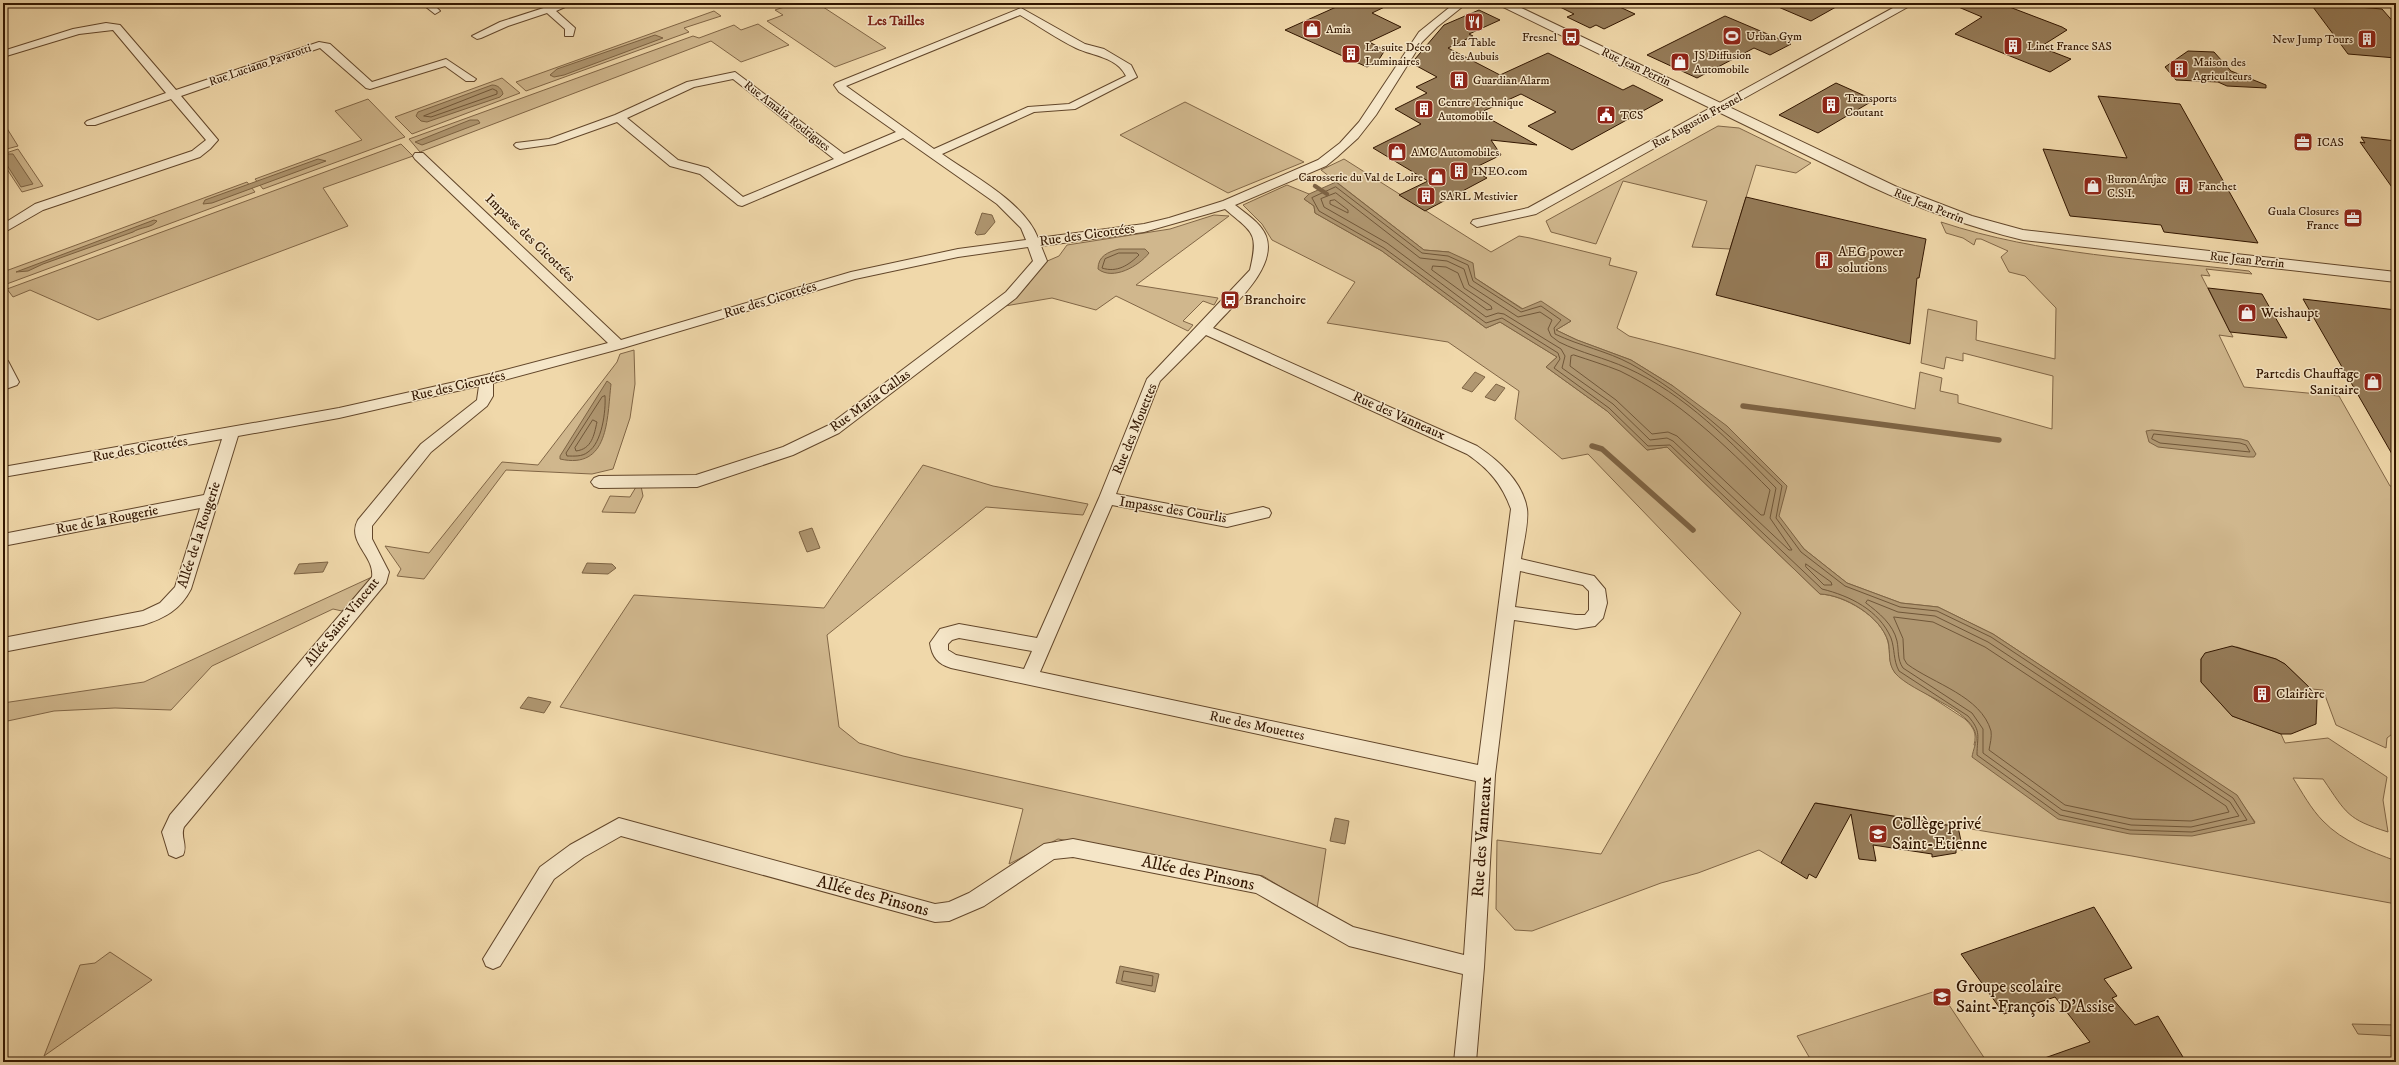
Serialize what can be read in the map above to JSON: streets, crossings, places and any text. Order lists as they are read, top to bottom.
{
  "streets": {
    "street": [
      "Rue Luciano Pavarotti",
      "Rue Jean Perrin",
      "Rue Amalia Rodrigues",
      "Rue Augustin Fresnel",
      "Rue des Cicottées",
      "Impasse des Cicottées",
      "Rue Maria Callas",
      "Rue des Vanneaux",
      "Rue des Mouettes",
      "Impasse des Courlis",
      "Rue de la Rougerie",
      "Allée de la Rougerie",
      "Allée Saint-Vincent",
      "Allée des Pinsons"
    ]
  },
  "crossings": [
    ["Rue Jean Perrin", "Rue Augustin Fresnel"],
    ["Rue des Cicottées", "Impasse des Cicottées"],
    ["Rue des Cicottées", "Rue Maria Callas"],
    ["Rue des Cicottées", "Rue des Mouettes"],
    ["Rue des Cicottées", "Allée de la Rougerie"],
    ["Rue des Cicottées", "Allée Saint-Vincent"],
    ["Rue des Vanneaux", "Rue des Mouettes"],
    ["Rue des Vanneaux", "Allée des Pinsons"],
    ["Rue des Mouettes", "Impasse des Courlis"],
    ["Rue de la Rougerie", "Allée de la Rougerie"]
  ],
  "districts": ["Les Tailles"],
  "places": {
    "restaurant": ["La Table des Aubuis"],
    "shop": [
      "Amia",
      "JS Diffusion Automobile",
      "AMC Automobiles",
      "Carosserie du Val de Loire",
      "Buron Anjac C.S.I.",
      "Weishaupt",
      "Partedis Chauffage Sanitaire"
    ],
    "sports": ["Urban Gym"],
    "bus stop": ["Fresnel", "Branchoire"],
    "building": [
      "New Jump Tours",
      "Linet France SAS",
      "La suite Déco Luminaires",
      "Maison des Agriculteurs",
      "Guardian Alarm",
      "Transports Coutant",
      "Centre Technique Automobile",
      "INEO.com",
      "Fanchet",
      "SARL Mestivier",
      "AEG power solutions",
      "Clairière"
    ],
    "public building": ["TCS"],
    "office": ["ICAS", "Guala Closures France"],
    "school or university": ["Collège privé Saint-Etienne", "Groupe scolaire Saint-François D'Assise"]
  }
}
